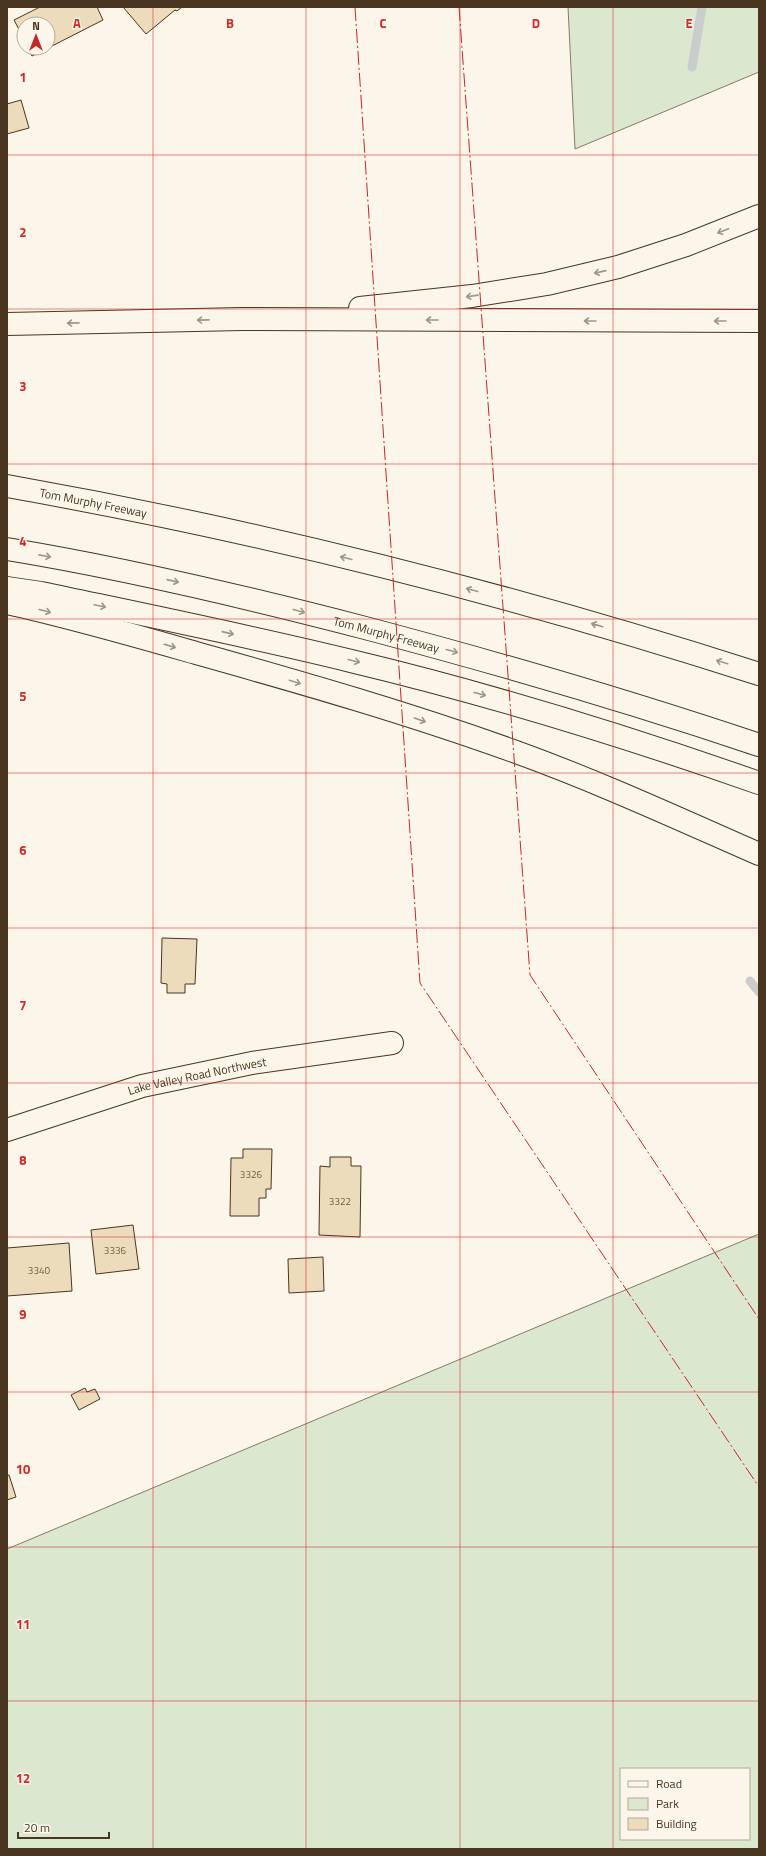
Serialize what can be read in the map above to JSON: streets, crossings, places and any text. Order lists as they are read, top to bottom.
{
  "streets": {
    "main road": ["Tom Murphy Freeway", "Lake Valley Road Northwest"]
  },
  "house_numbers": [
    "3326",
    "3322",
    "3336",
    "3340"
  ],
  "legend": ["Road", "Park", "Building"],
  "scale_bar": "20 m",
  "north": "top",
  "grid": {
    "columns": [
      "A",
      "B",
      "C",
      "D",
      "E"
    ],
    "rows": [
      "1",
      "2",
      "3",
      "4",
      "5",
      "6",
      "7",
      "8",
      "9",
      "10",
      "11",
      "12"
    ]
  }
}
